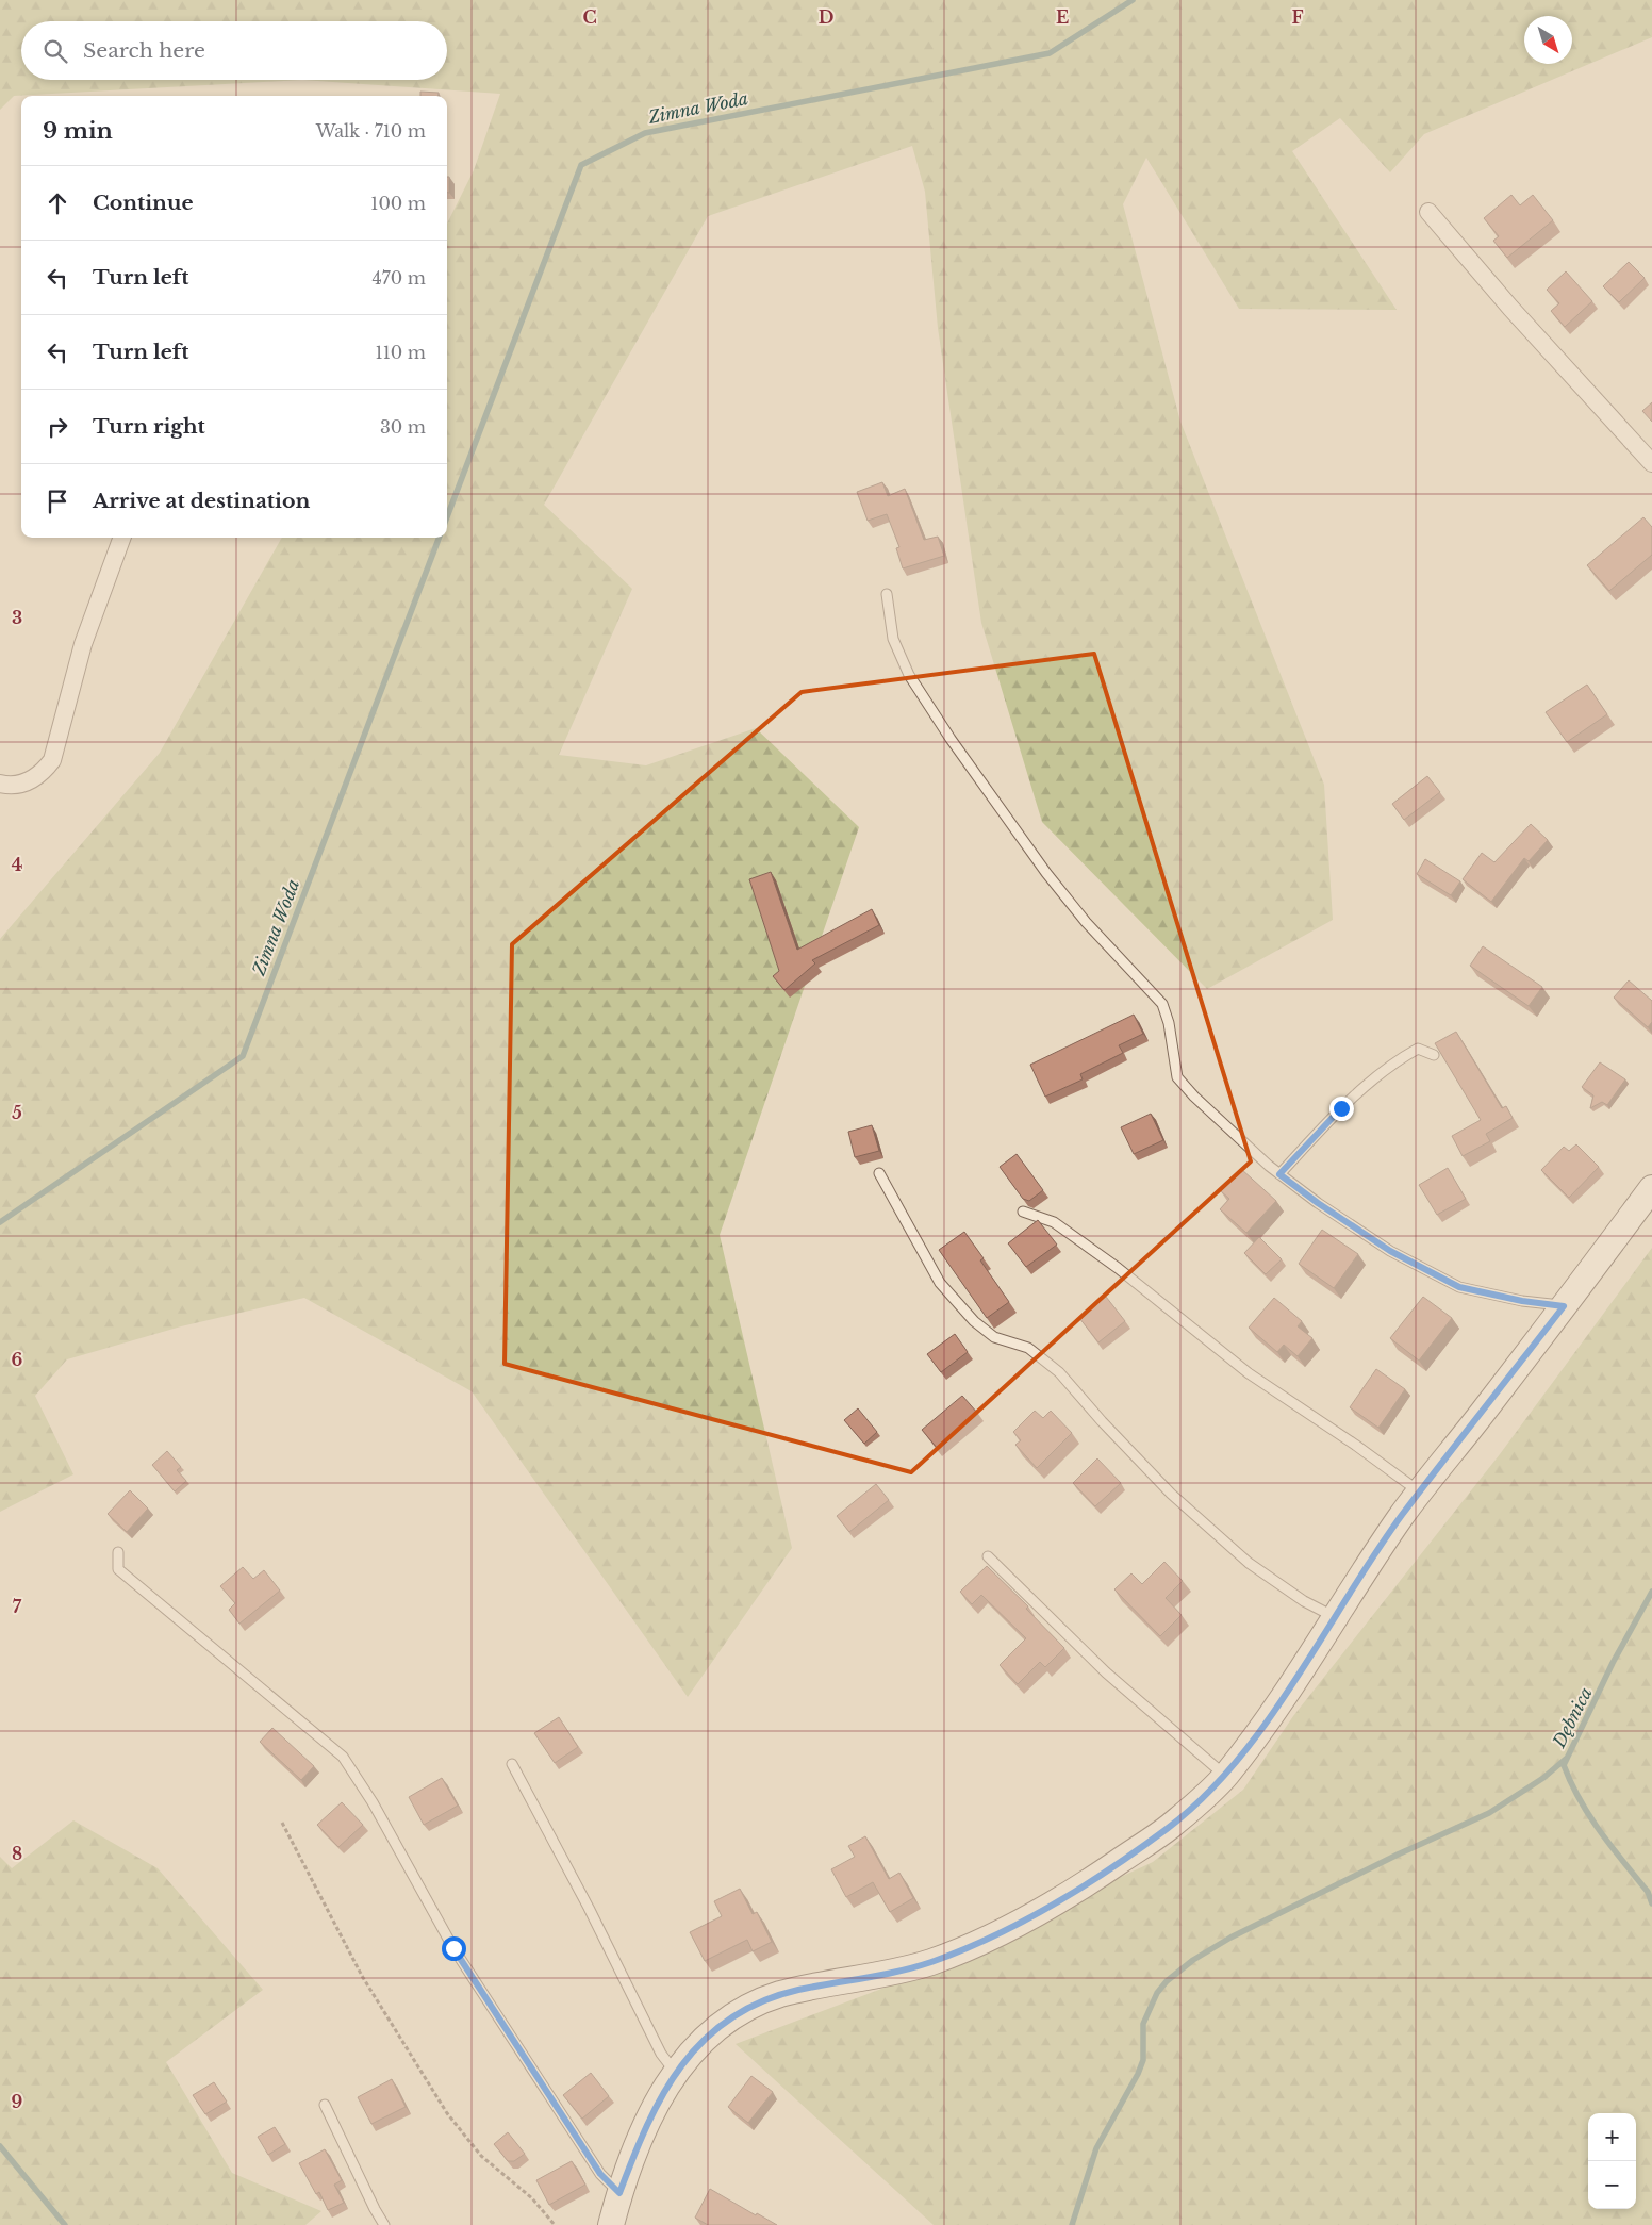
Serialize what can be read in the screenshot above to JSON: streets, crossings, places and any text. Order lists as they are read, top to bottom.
{
  "water": ["Zimna Woda", "Dębnica"],
  "north": "bottom right",
  "page": {
    "search": "Search here",
    "heading": ["9 min", "Walk · 710 m"],
    "list": [
      ["Continue", "100 m"],
      ["Turn left", "470 m"],
      ["Turn left", "110 m"],
      ["Turn right", "30 m"],
      "Arrive at destination"
    ],
    "map_buttons": ["+", "−"]
  },
  "grid": {
    "columns": [
      "C",
      "D",
      "E",
      "F"
    ],
    "rows": [
      "3",
      "4",
      "5",
      "6",
      "7",
      "8",
      "9"
    ]
  }
}
